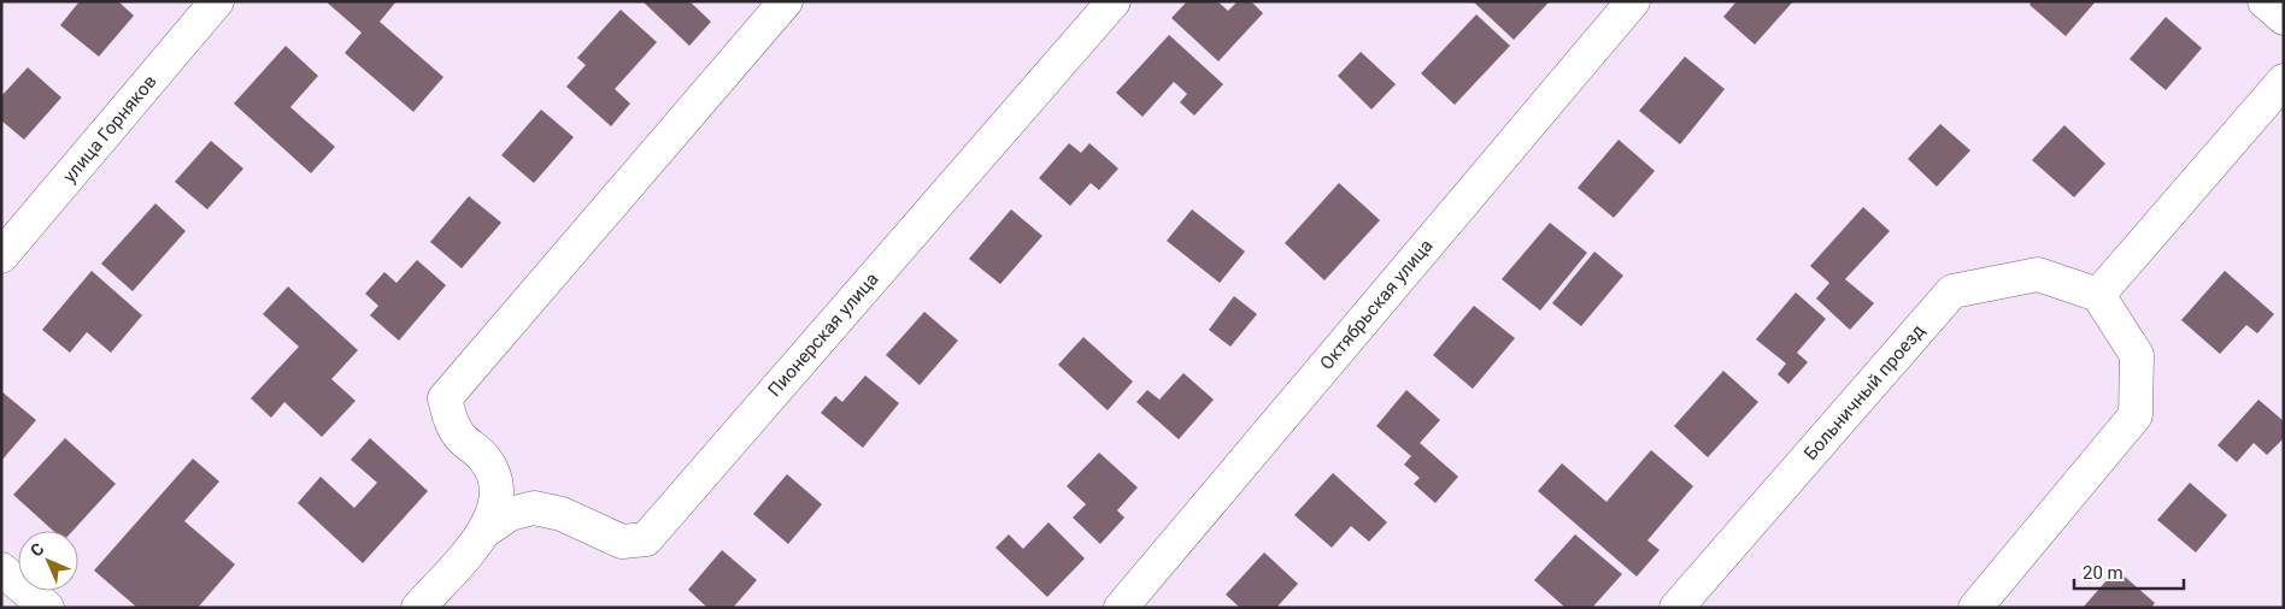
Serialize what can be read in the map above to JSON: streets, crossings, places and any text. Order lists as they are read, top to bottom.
{
  "streets": {
    "street": [
      "улица Горняков",
      "Октябрьская улица",
      "Пионерская улица",
      "Больничный проезд"
    ]
  },
  "scale_bar": "20 m",
  "north": "top left"
}
